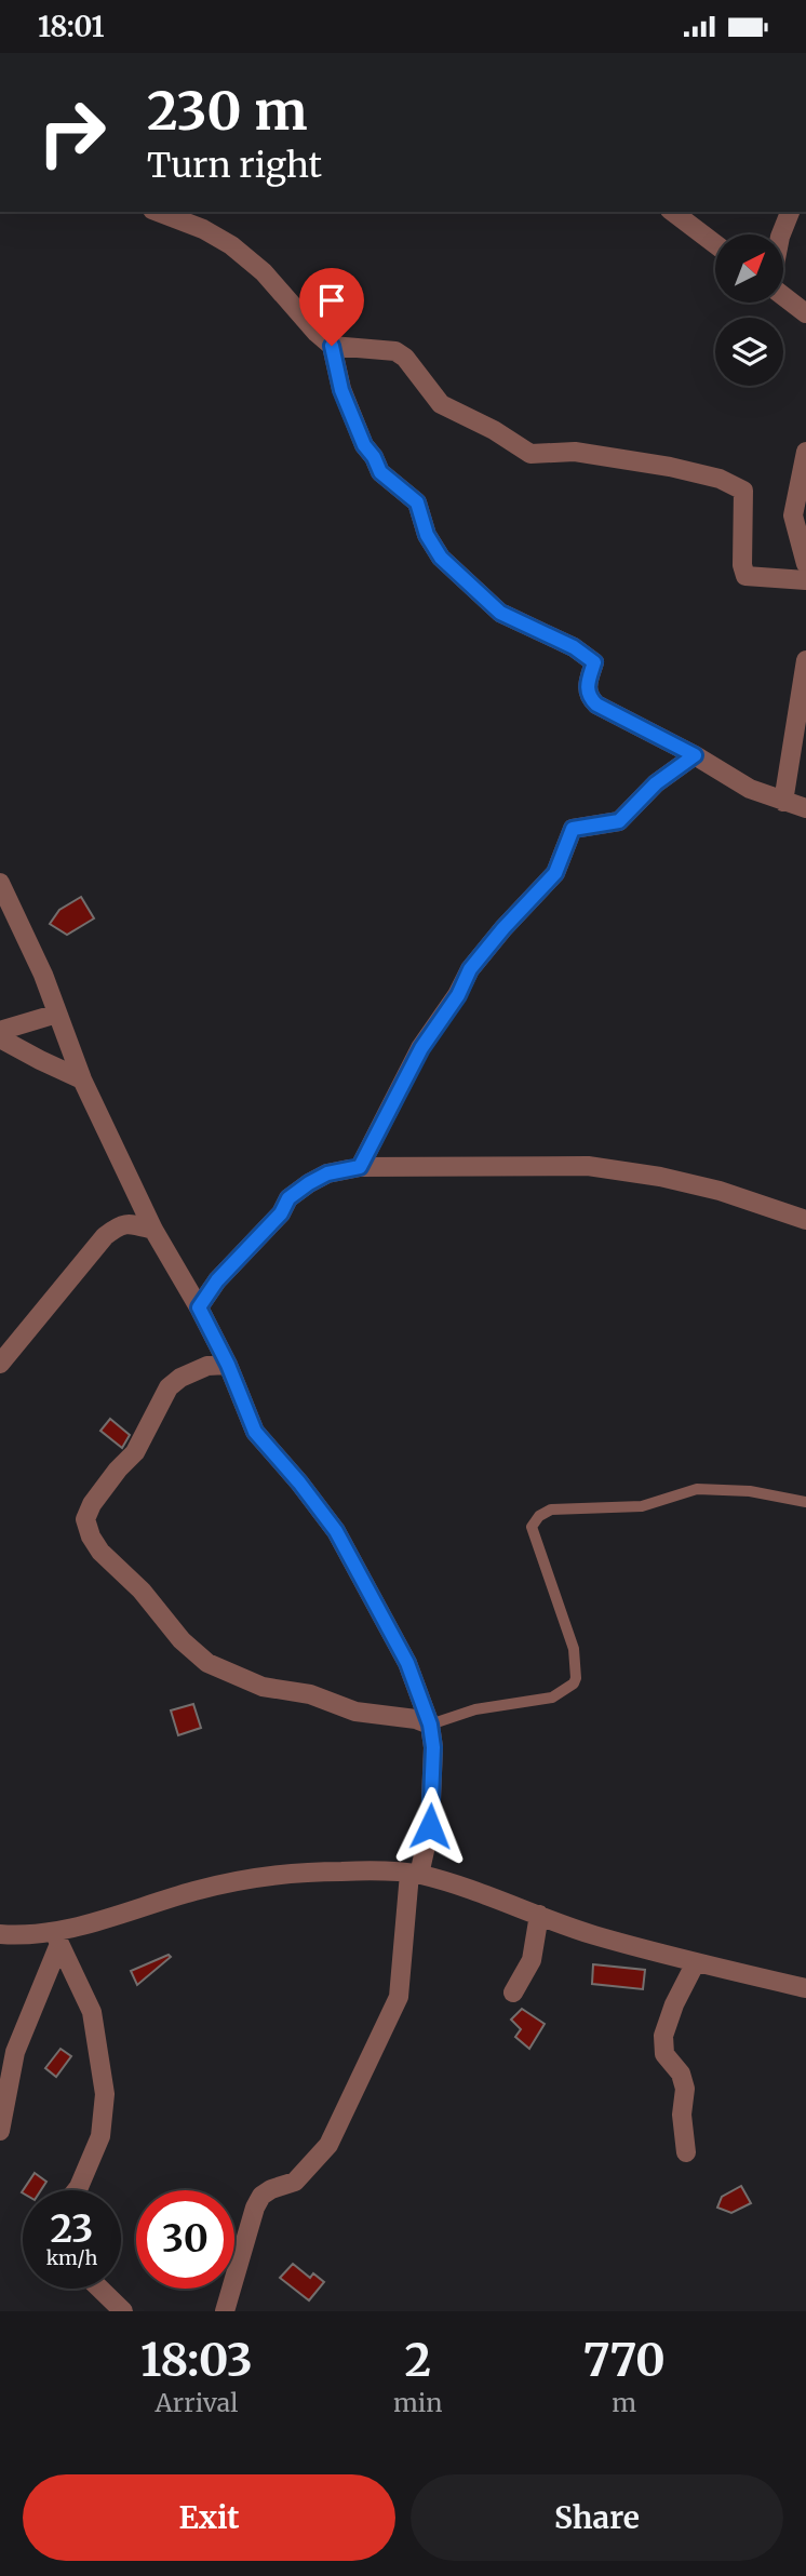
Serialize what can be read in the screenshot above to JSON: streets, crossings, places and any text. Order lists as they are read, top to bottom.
{
  "north": "top right",
  "page": {
    "status": "18:01",
    "turn": ["230 m", "Turn right"],
    "speed": "23 km/h",
    "limit": "30",
    "eta": [
      "18:03",
      "Arrival",
      "2",
      "min",
      "770",
      "m"
    ],
    "buttons": ["Exit", "Share"]
  }
}
